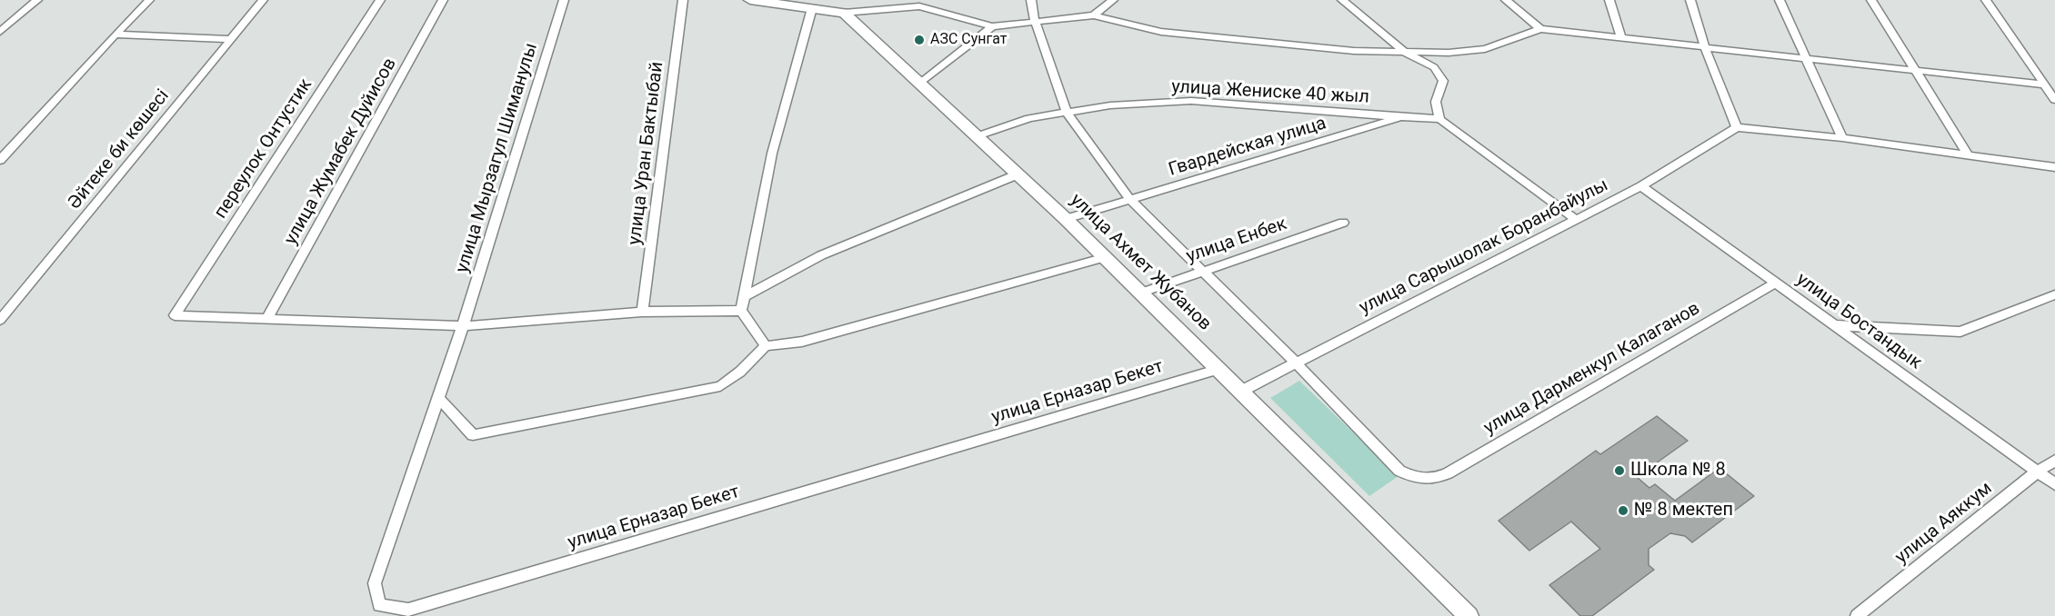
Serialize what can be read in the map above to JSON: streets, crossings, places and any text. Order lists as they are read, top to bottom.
{
  "streets": {
    "main road": ["улица Ахмет Жубанов"],
    "street": [
      "улица Жениске 40 жыл",
      "Гвардейская улица",
      "переулок Онтустик",
      "Әйтеке би көшесі",
      "улица Жумабек Дуйисов",
      "улица Уран Бактыбай",
      "улица Мырзагул Шиманулы",
      "улица Енбек",
      "улица Сарышолак Боранбайулы",
      "улица Бостандык",
      "улица Дарменкул Калаганов",
      "улица Ерназар Бекет",
      "улица Аяккум"
    ]
  },
  "crossings": [
    ["улица Жениске 40 жыл", "Гвардейская улица"],
    ["улица Жениске 40 жыл", "улица Ахмет Жубанов"],
    ["Гвардейская улица", "улица Ахмет Жубанов"],
    ["переулок Онтустик", "улица Жумабек Дуйисов"],
    ["улица Мырзагул Шиманулы", "улица Ерназар Бекет"],
    ["улица Енбек", "улица Ахмет Жубанов"],
    ["улица Сарышолак Боранбайулы", "улица Ахмет Жубанов"],
    ["улица Сарышолак Боранбайулы", "улица Бостандык"],
    ["улица Сарышолак Боранбайулы", "улица Дарменкул Калаганов"],
    ["улица Ахмет Жубанов", "улица Ерназар Бекет"],
    ["улица Бостандык", "улица Дарменкул Калаганов"],
    ["улица Бостандык", "улица Аяккум"]
  ],
  "places": ["АЗС Сунгат", "Школа № 8", "№ 8 мектеп"]
}
